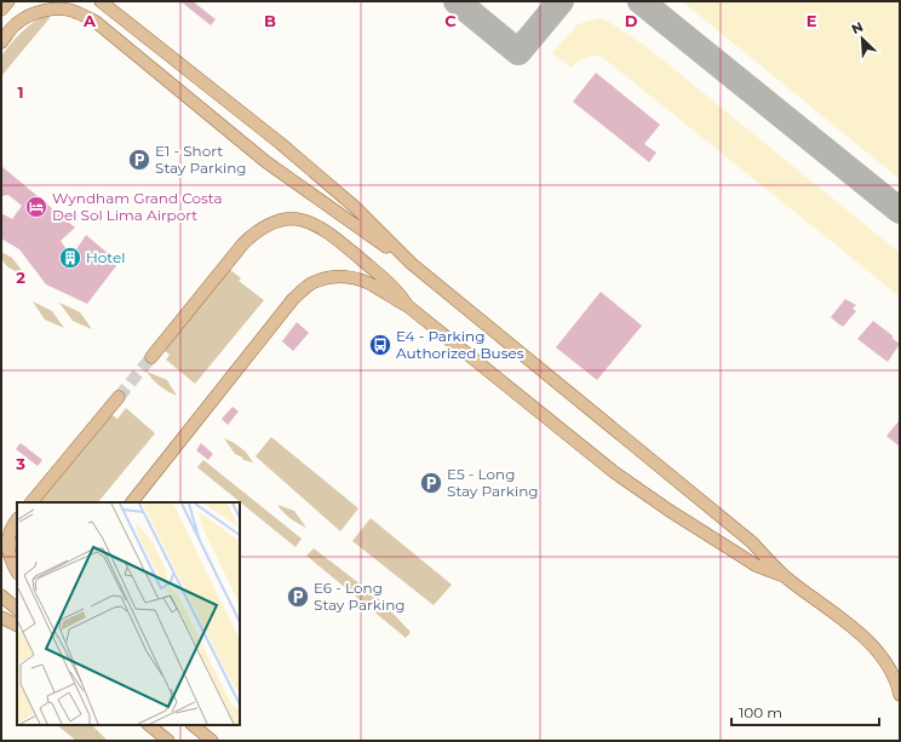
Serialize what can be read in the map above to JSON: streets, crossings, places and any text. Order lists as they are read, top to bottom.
{
  "places": {
    "parking": ["E1 - Short Stay Parking", "E5 - Long Stay Parking", "E6 - Long Stay Parking"],
    "hotel": ["Wyndham Grand Costa Del Sol Lima Airport"],
    "building": ["Hotel"],
    "bus stop": ["E4 - Parking Authorized Buses"]
  },
  "scale_bar": "100 m",
  "north": "top left",
  "grid": {
    "columns": [
      "A",
      "B",
      "C",
      "D",
      "E"
    ],
    "rows": ["1", "2", "3"]
  }
}
